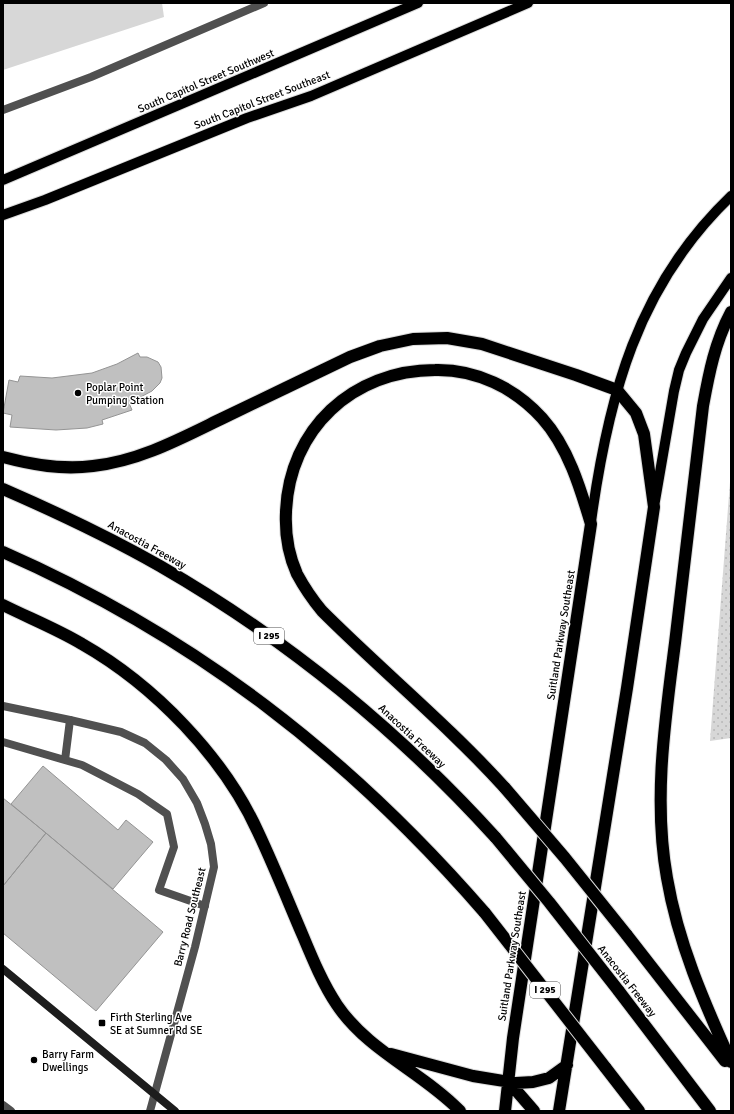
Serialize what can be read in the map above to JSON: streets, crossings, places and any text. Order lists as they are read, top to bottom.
{
  "streets": {
    "highway": ["Anacostia Freeway", "Suitland Parkway Southeast", "I 295"],
    "main road": ["South Capitol Street Southwest", "South Capitol Street Southeast"],
    "street": ["Barry Road Southeast"]
  },
  "places": {
    "other": ["Poplar Point Pumping Station", "Barry Farm Dwellings"],
    "transit": ["Firth Sterling Ave SE at Sumner Rd SE"]
  }
}
